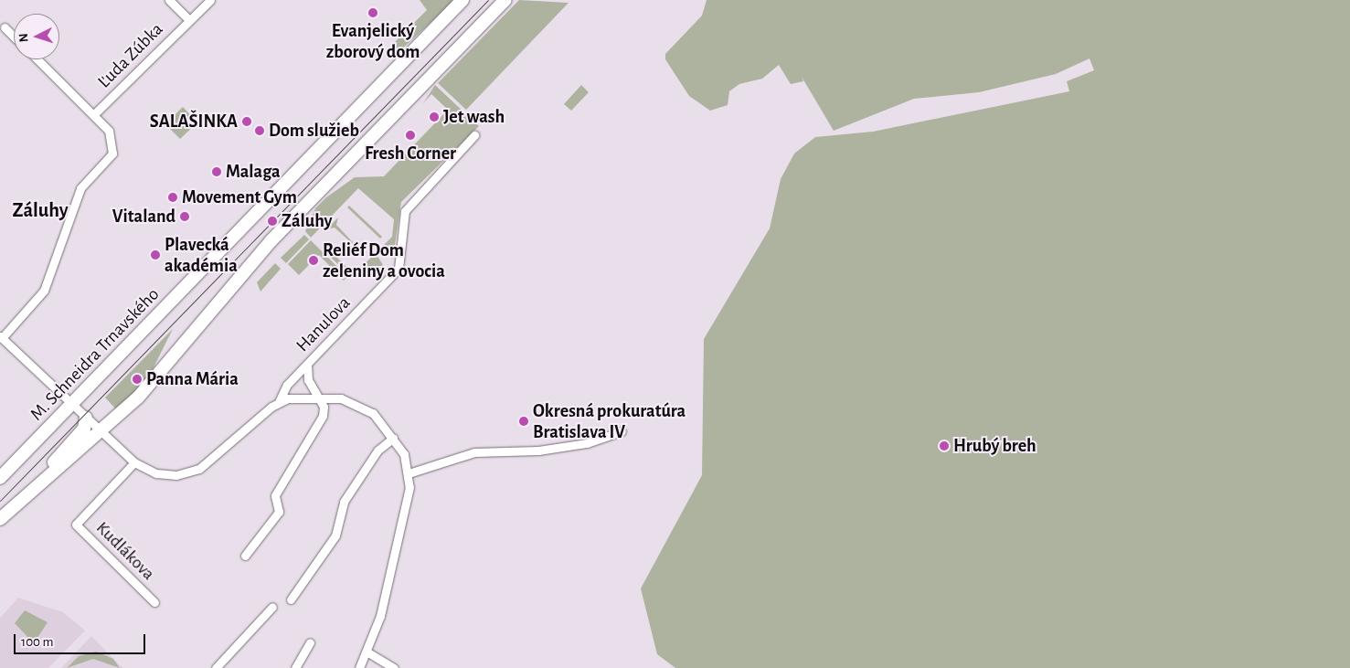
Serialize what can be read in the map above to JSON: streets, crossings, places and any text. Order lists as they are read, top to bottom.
{
  "streets": {
    "main road": ["M. Schneidra Trnavského"],
    "street": ["Ľuda Zúbka", "Hanulova", "Kudlákova"]
  },
  "crossings": [
    ["Hanulova", "M. Schneidra Trnavského"],
    ["Hanulova", "Kudlákova"]
  ],
  "districts": ["Záluhy"],
  "places": [
    "Evanjelický zborový dom",
    "Jet wash",
    "SALAŠINKA",
    "Dom služieb",
    "Fresh Corner",
    "Malaga",
    "Movement Gym",
    "Vitaland",
    "Záluhy",
    "Plavecká akadémia",
    "Reliéf Dom zeleniny a ovocia",
    "Panna Mária",
    "Okresná prokuratúra Bratislava IV",
    "Hrubý breh"
  ],
  "scale_bar": "100 m",
  "north": "left"
}
